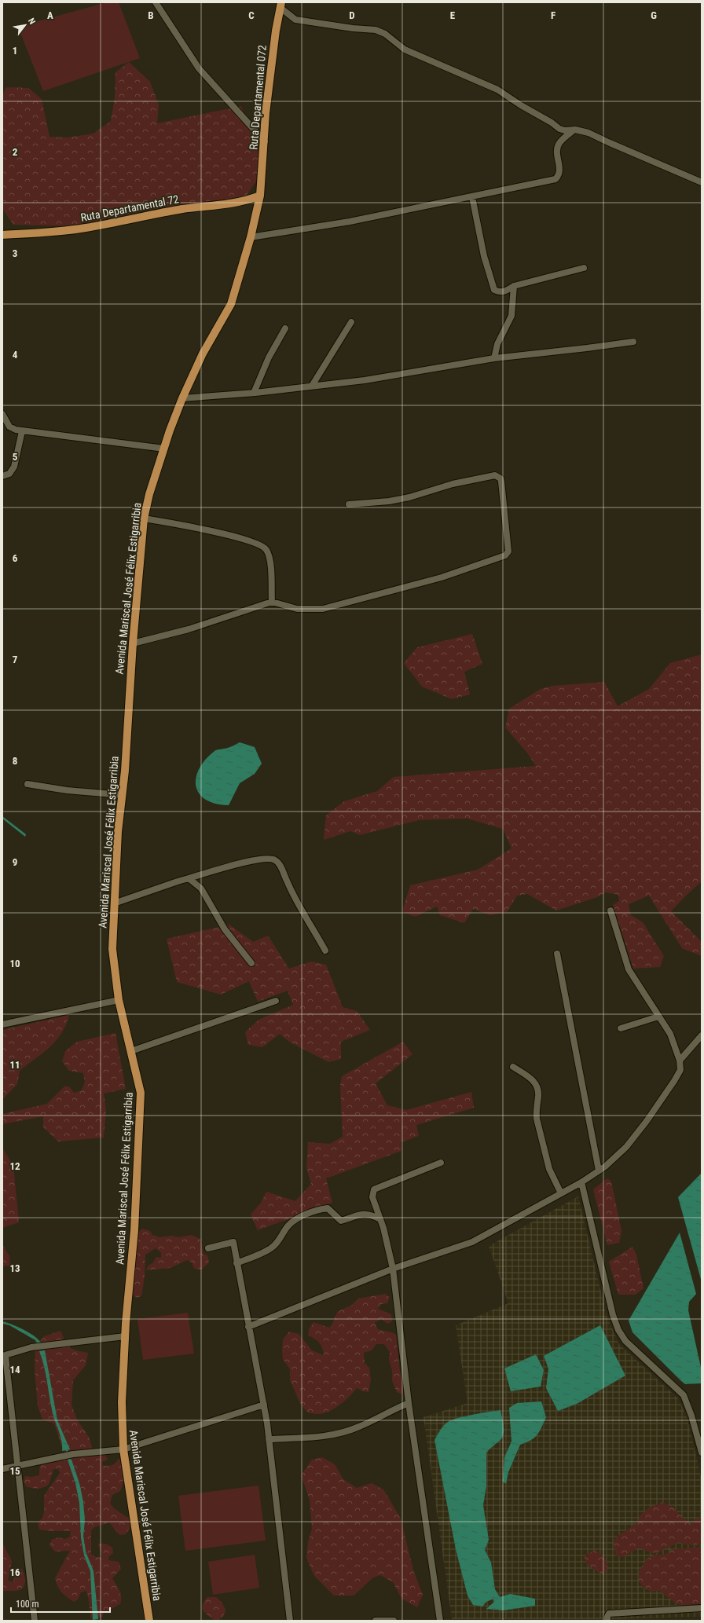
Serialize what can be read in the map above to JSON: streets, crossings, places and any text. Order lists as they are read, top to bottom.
{
  "streets": {
    "main road": ["Ruta Departamental 072", "Ruta Departamental 72", "Avenida Mariscal José Félix Estigarribia"]
  },
  "crossings": [
    ["Ruta Departamental 072", "Ruta Departamental 72"],
    ["Ruta Departamental 072", "Avenida Mariscal José Félix Estigarribia"],
    ["Ruta Departamental 72", "Avenida Mariscal José Félix Estigarribia"]
  ],
  "scale_bar": "100 m",
  "north": "top right",
  "grid": {
    "columns": [
      "A",
      "B",
      "C",
      "D",
      "E",
      "F",
      "G"
    ],
    "rows": [
      "1",
      "2",
      "3",
      "4",
      "5",
      "6",
      "7",
      "8",
      "9",
      "10",
      "11",
      "12",
      "13",
      "14",
      "15",
      "16"
    ]
  }
}
